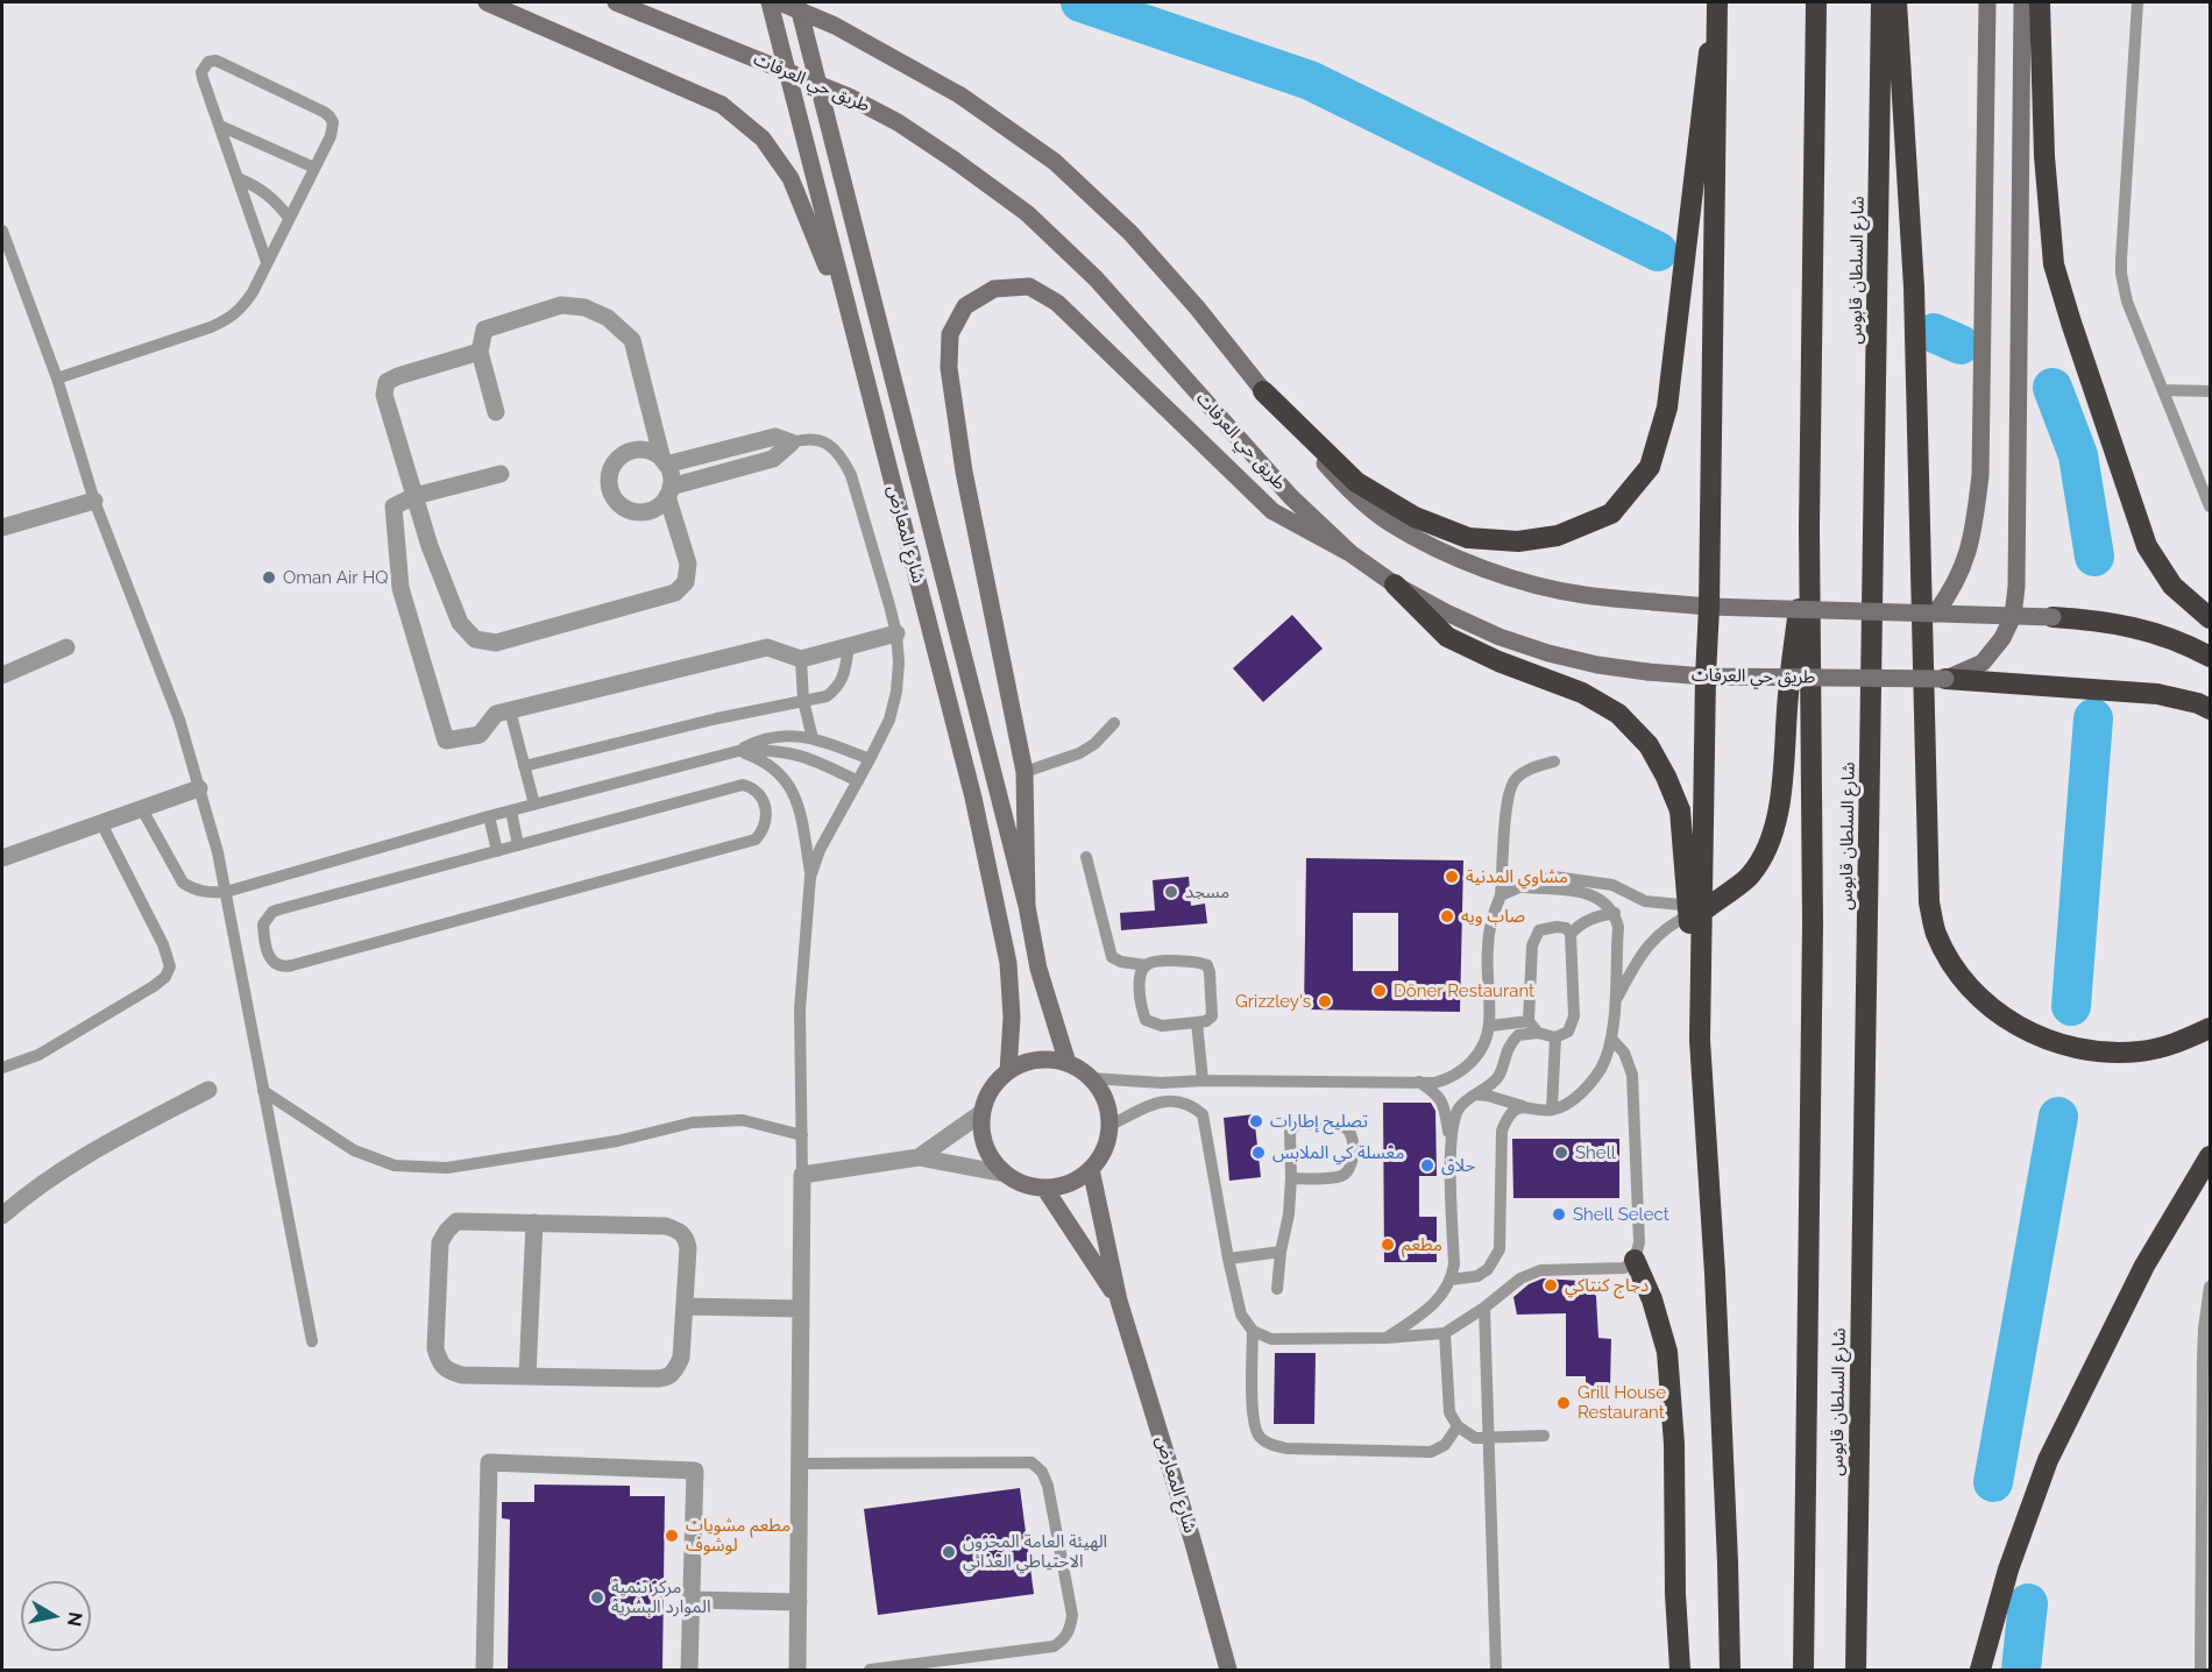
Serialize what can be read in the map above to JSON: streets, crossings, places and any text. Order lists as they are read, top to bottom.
{
  "streets": {
    "highway": ["شارع السلطان قابوس"],
    "main road": ["طريق حي العرفات", "شارع المعارض"]
  },
  "places": [
    "Oman Air HQ",
    "مشاوي المدنية",
    "مسجد",
    "صاب ويه",
    "Döner Restaurant",
    "Grizzley's",
    "تصليح إطارات",
    "مغسلة كي الملابس",
    "Shell",
    "حلاق",
    "Shell Select",
    "مطعم",
    "دجاج كنتاكي",
    "Grill House Restaurant",
    "مطعم مشويات لوشوف",
    "الهيئة العامة المخزون الاحتياطي الغذائي",
    "مركز تنمية الموارد البشرية"
  ],
  "north": "right"
}
